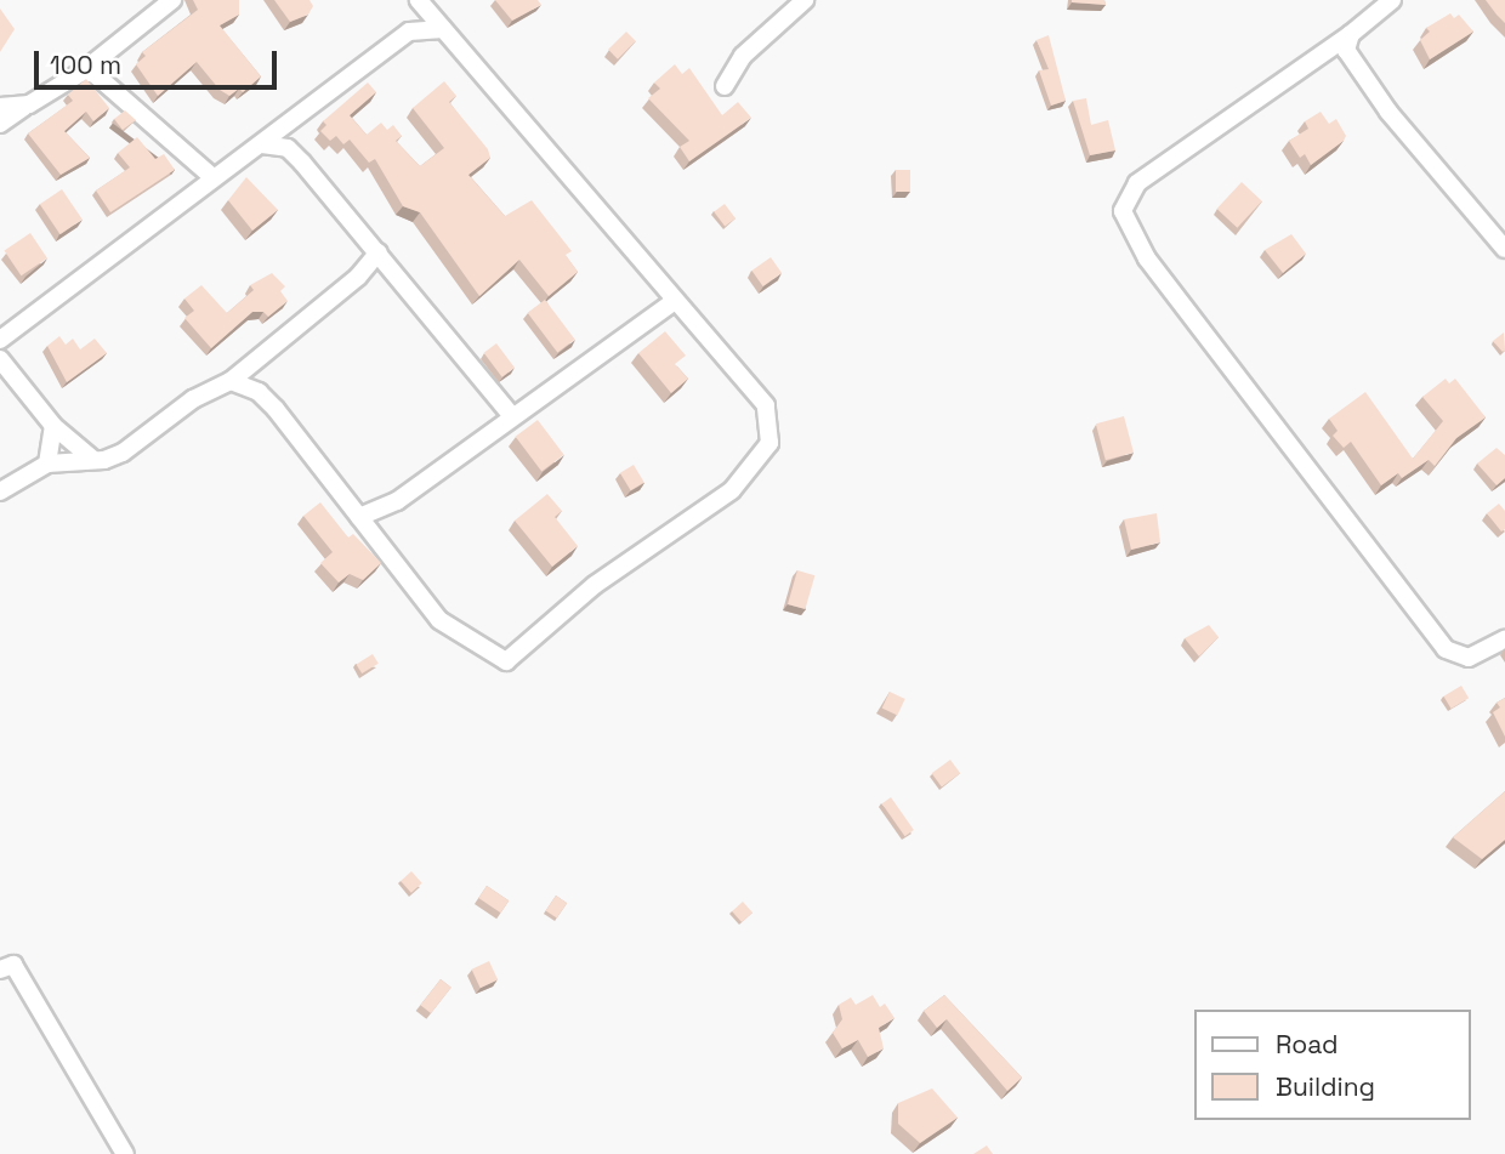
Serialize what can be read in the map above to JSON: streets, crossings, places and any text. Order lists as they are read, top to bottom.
{
  "legend": ["Road", "Building"],
  "scale_bar": "100 m"
}
